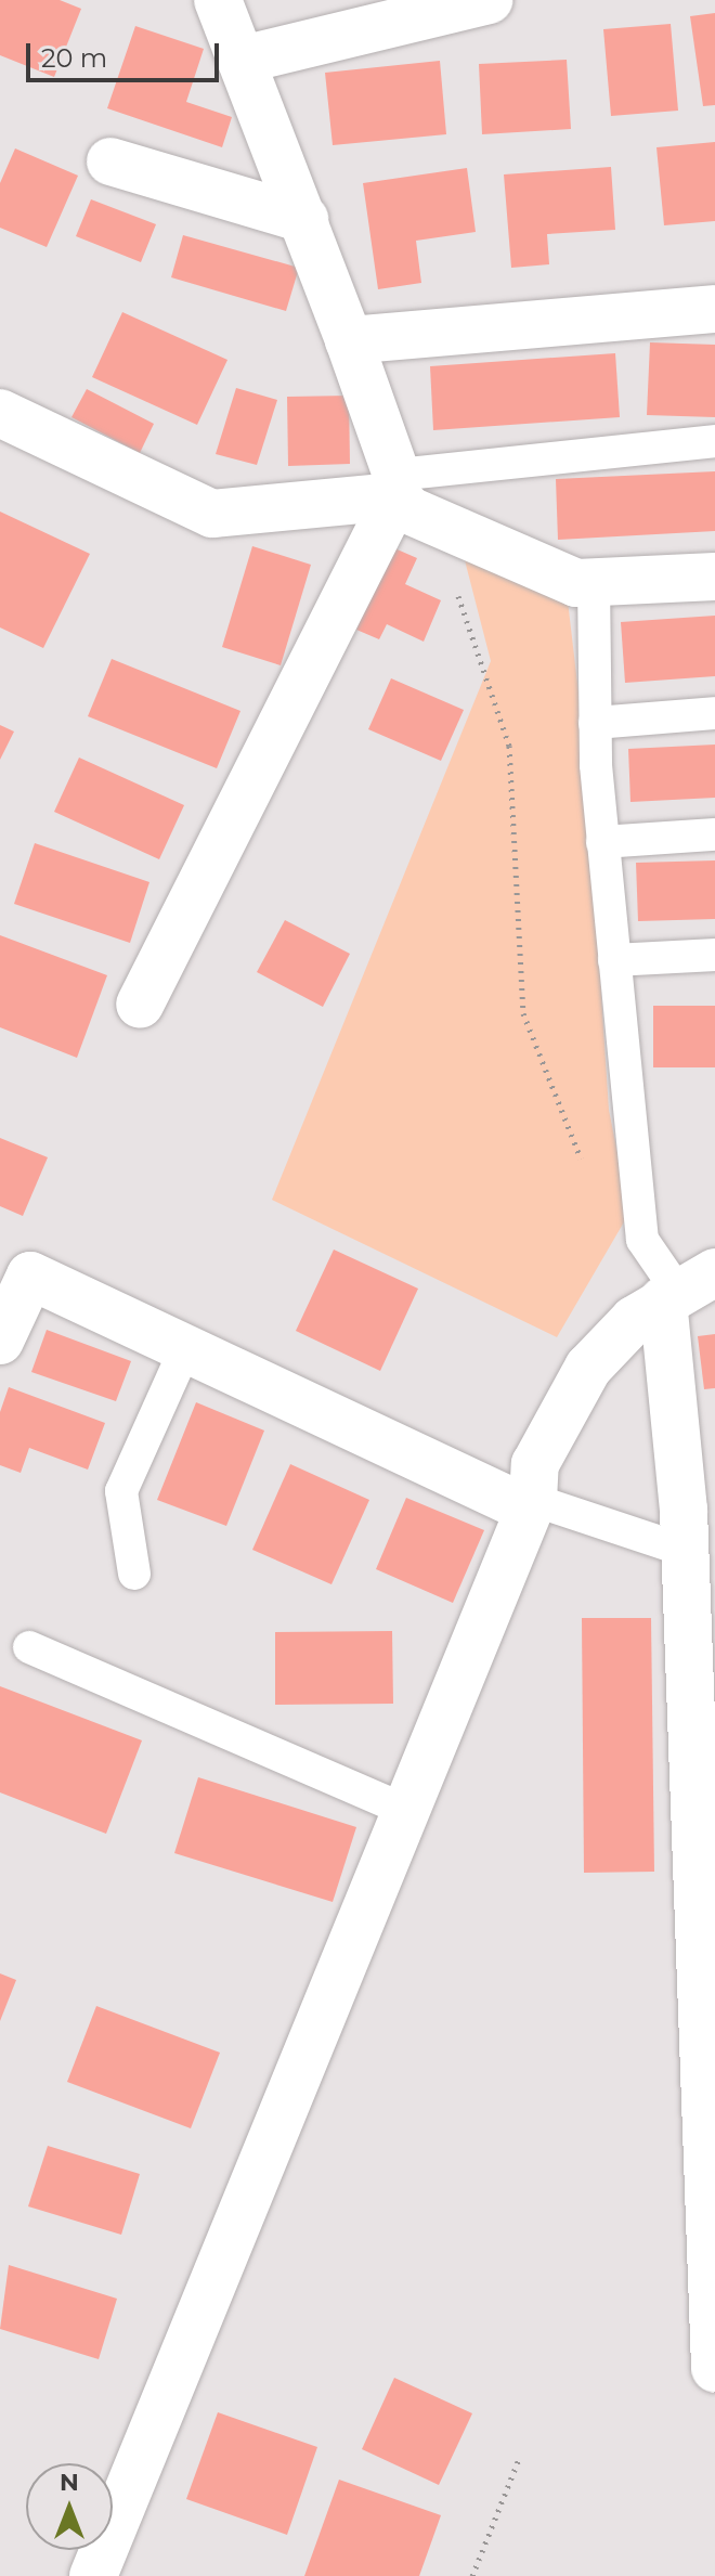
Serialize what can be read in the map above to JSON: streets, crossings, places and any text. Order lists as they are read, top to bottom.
{
  "scale_bar": "20 m",
  "north": "top"
}
